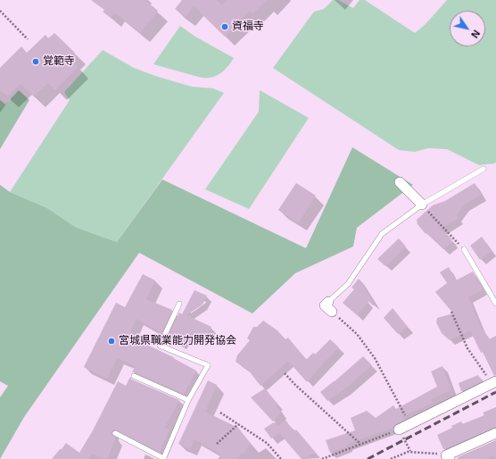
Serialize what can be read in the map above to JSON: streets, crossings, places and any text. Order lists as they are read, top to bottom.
{
  "places": ["資福寺", "覚範寺", "宮城県職業能力開発協会"],
  "north": "bottom right"
}
